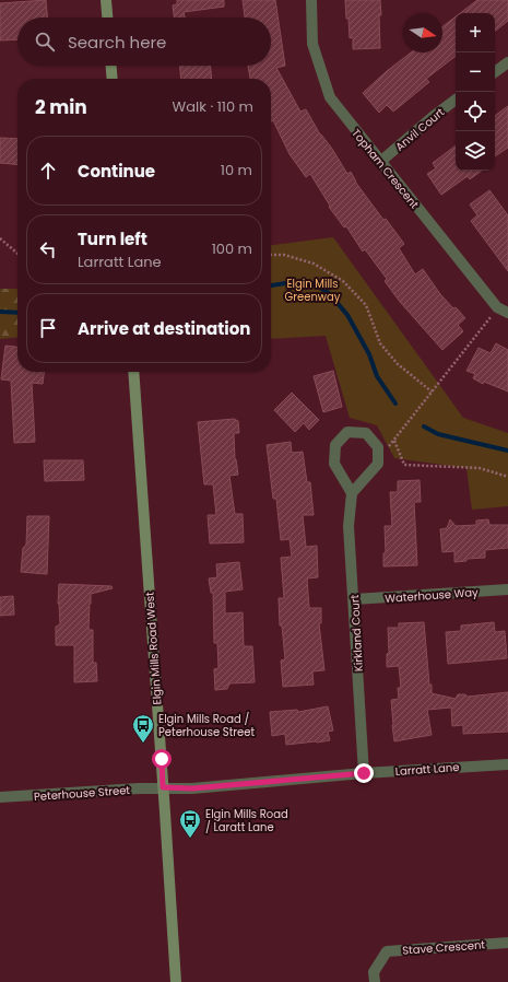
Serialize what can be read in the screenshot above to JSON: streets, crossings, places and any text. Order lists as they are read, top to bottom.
{
  "streets": {
    "main road": ["Elgin Mills Road West"],
    "street": [
      "Anvil Court",
      "Topham Crescent",
      "Waterhouse Way",
      "Kirkland Court",
      "Larratt Lane",
      "Peterhouse Street",
      "Stave Crescent"
    ]
  },
  "crossings": [
    ["Anvil Court", "Topham Crescent"],
    ["Waterhouse Way", "Kirkland Court"],
    ["Kirkland Court", "Larratt Lane"],
    ["Elgin Mills Road West", "Larratt Lane"],
    ["Elgin Mills Road West", "Peterhouse Street"],
    ["Larratt Lane", "Peterhouse Street"]
  ],
  "parks": ["Elgin Mills Greenway"],
  "places": {
    "bus stop": ["Elgin Mills Road / Peterhouse Street", "Elgin Mills Road / Laratt Lane"]
  },
  "north": "right",
  "page": {
    "map_buttons": ["+", "−"],
    "search": "Search here",
    "heading": ["2 min", "Walk · 110 m"],
    "list": [
      ["Continue", "10 m"],
      ["Turn left", "Larratt Lane", "100 m"],
      "Arrive at destination"
    ]
  }
}
